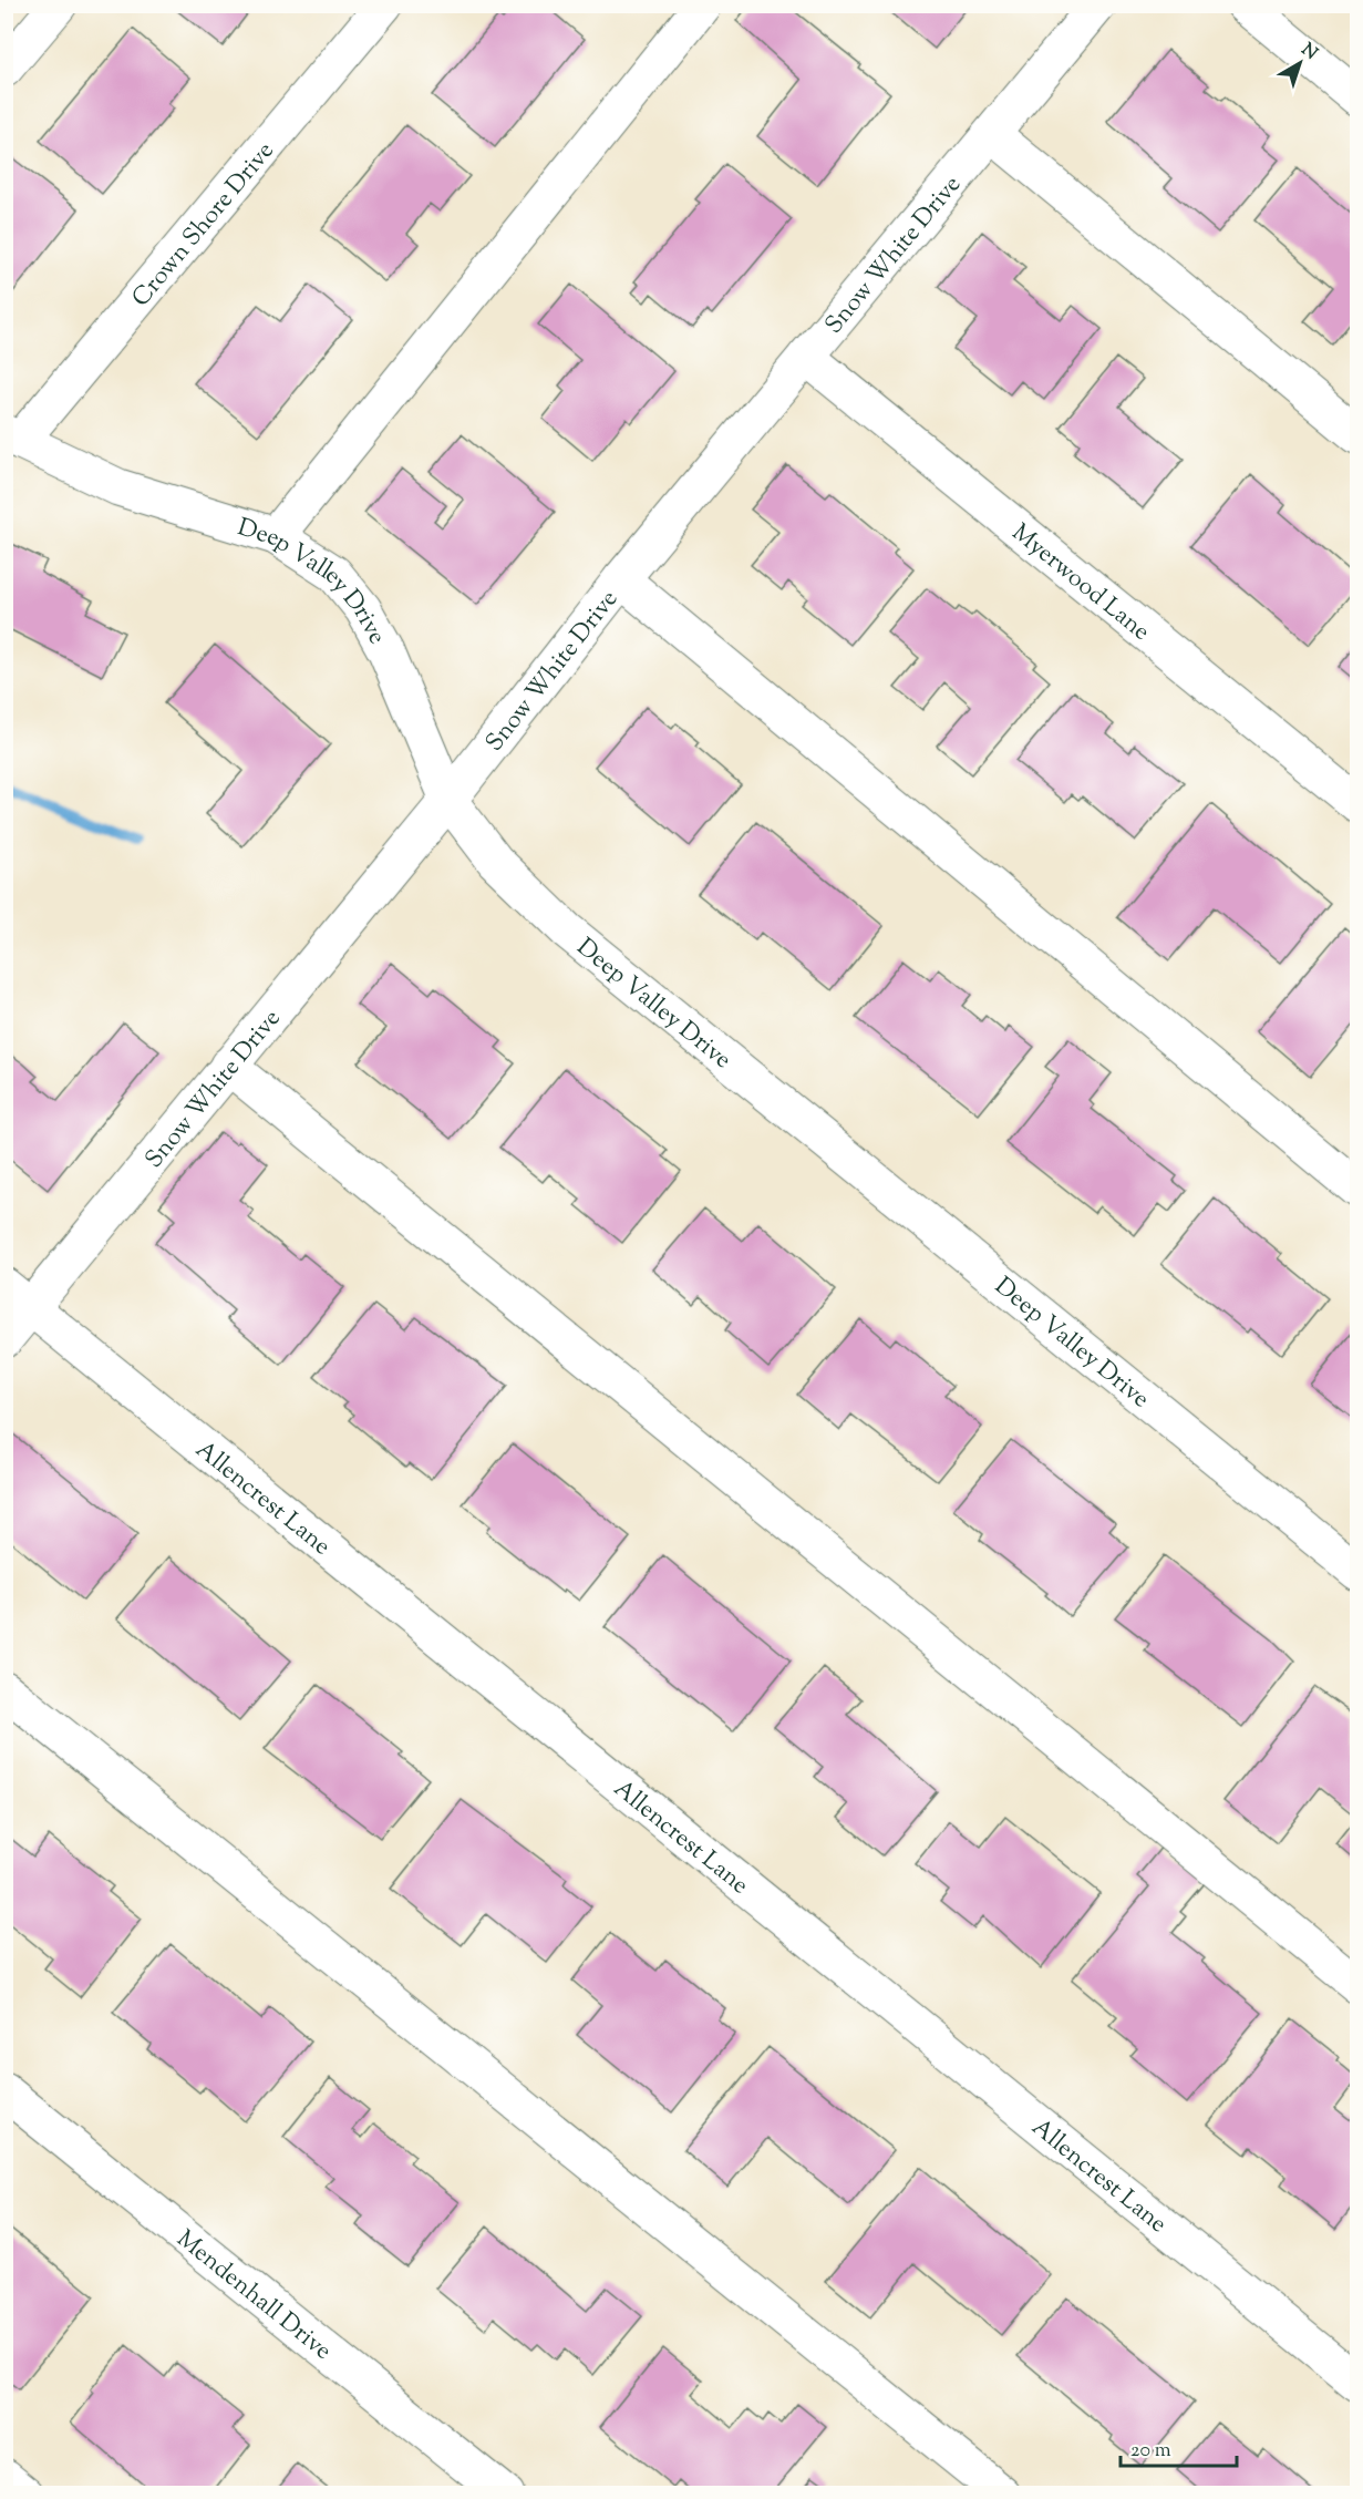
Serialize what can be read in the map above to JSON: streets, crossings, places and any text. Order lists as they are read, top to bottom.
{
  "streets": {
    "street": [
      "Crown Shore Drive",
      "Snow White Drive",
      "Myerwood Lane",
      "Deep Valley Drive",
      "Allencrest Lane",
      "Mendenhall Drive"
    ]
  },
  "crossings": [
    ["Crown Shore Drive", "Deep Valley Drive"],
    ["Snow White Drive", "Myerwood Lane"],
    ["Snow White Drive", "Deep Valley Drive"],
    ["Snow White Drive", "Allencrest Lane"]
  ],
  "scale_bar": "20 m",
  "north": "top right"
}
